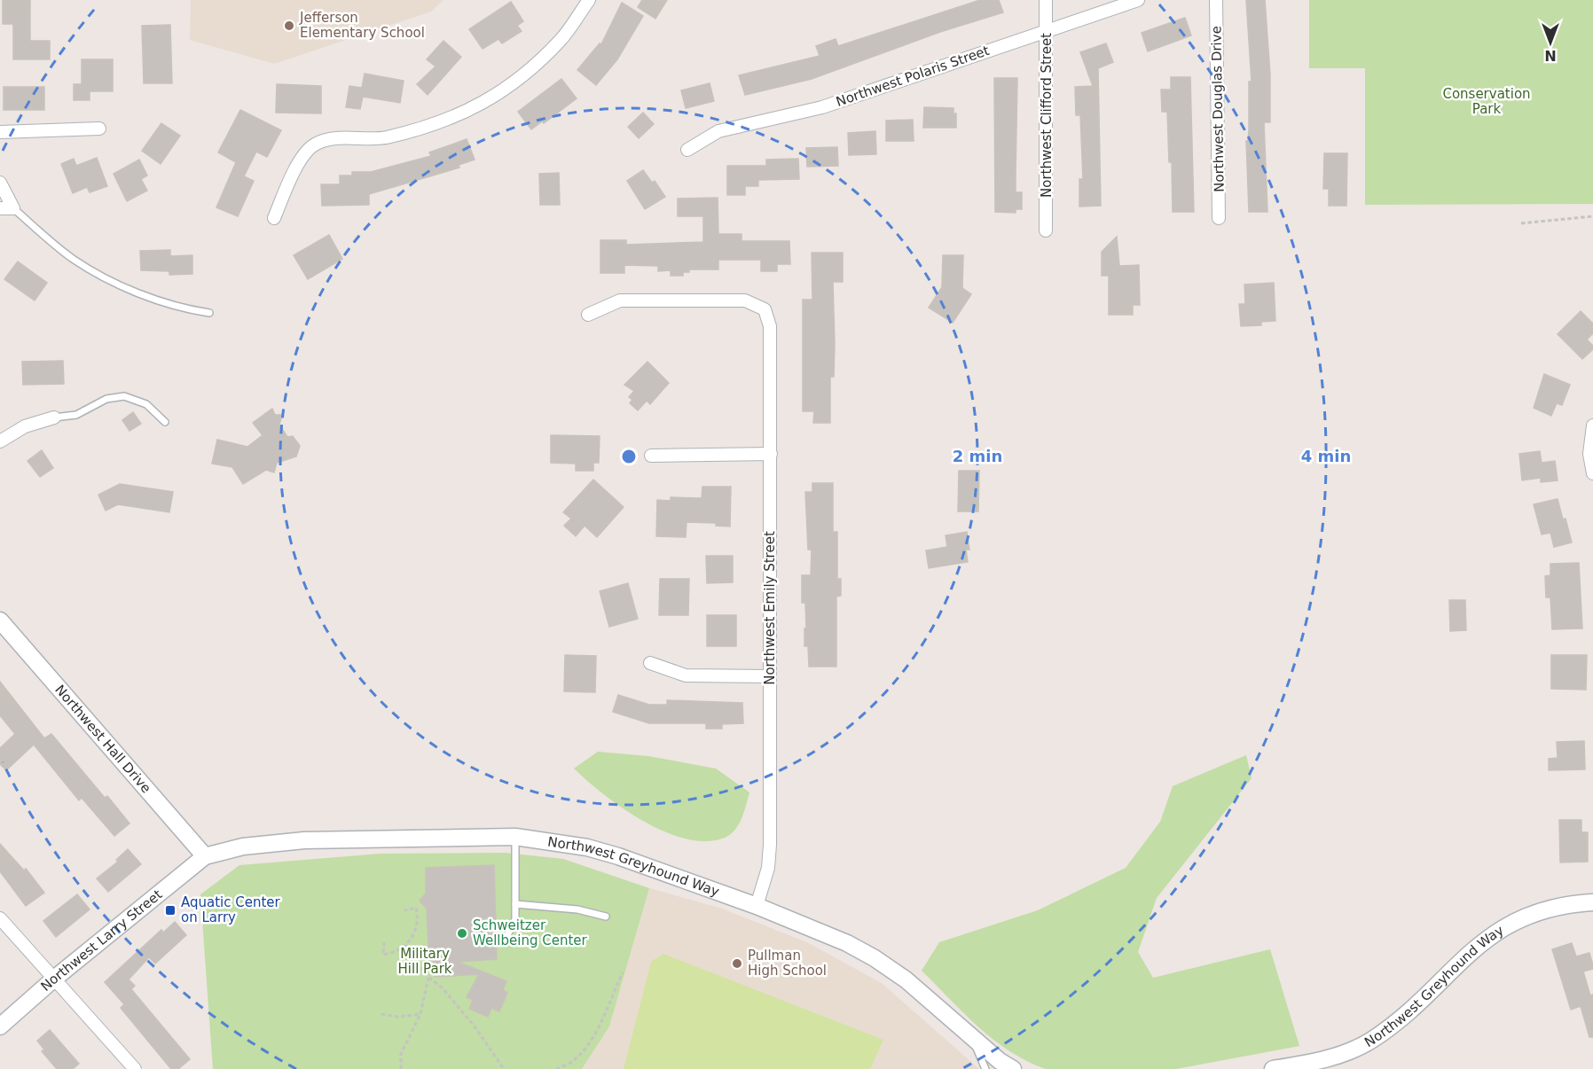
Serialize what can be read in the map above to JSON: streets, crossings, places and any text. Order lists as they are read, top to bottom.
{
  "streets": {
    "street": [
      "Northwest Polaris Street",
      "Northwest Douglas Drive",
      "Northwest Clifford Street",
      "Northwest Emily Street",
      "Northwest Hall Drive",
      "Northwest Greyhound Way",
      "Northwest Larry Street"
    ]
  },
  "crossings": [
    ["Northwest Polaris Street", "Northwest Clifford Street"],
    ["Northwest Emily Street", "Northwest Greyhound Way"],
    ["Northwest Hall Drive", "Northwest Greyhound Way"],
    ["Northwest Hall Drive", "Northwest Larry Street"],
    ["Northwest Greyhound Way", "Northwest Larry Street"]
  ],
  "parks": ["Conservation Park", "Military Hill Park"],
  "places": {
    "other": ["Jefferson Elementary School", "Schweitzer Wellbeing Center", "Pullman High School"],
    "transit": ["Aquatic Center on Larry"]
  },
  "north": "bottom",
  "rings": ["2 min", "4 min"]
}
